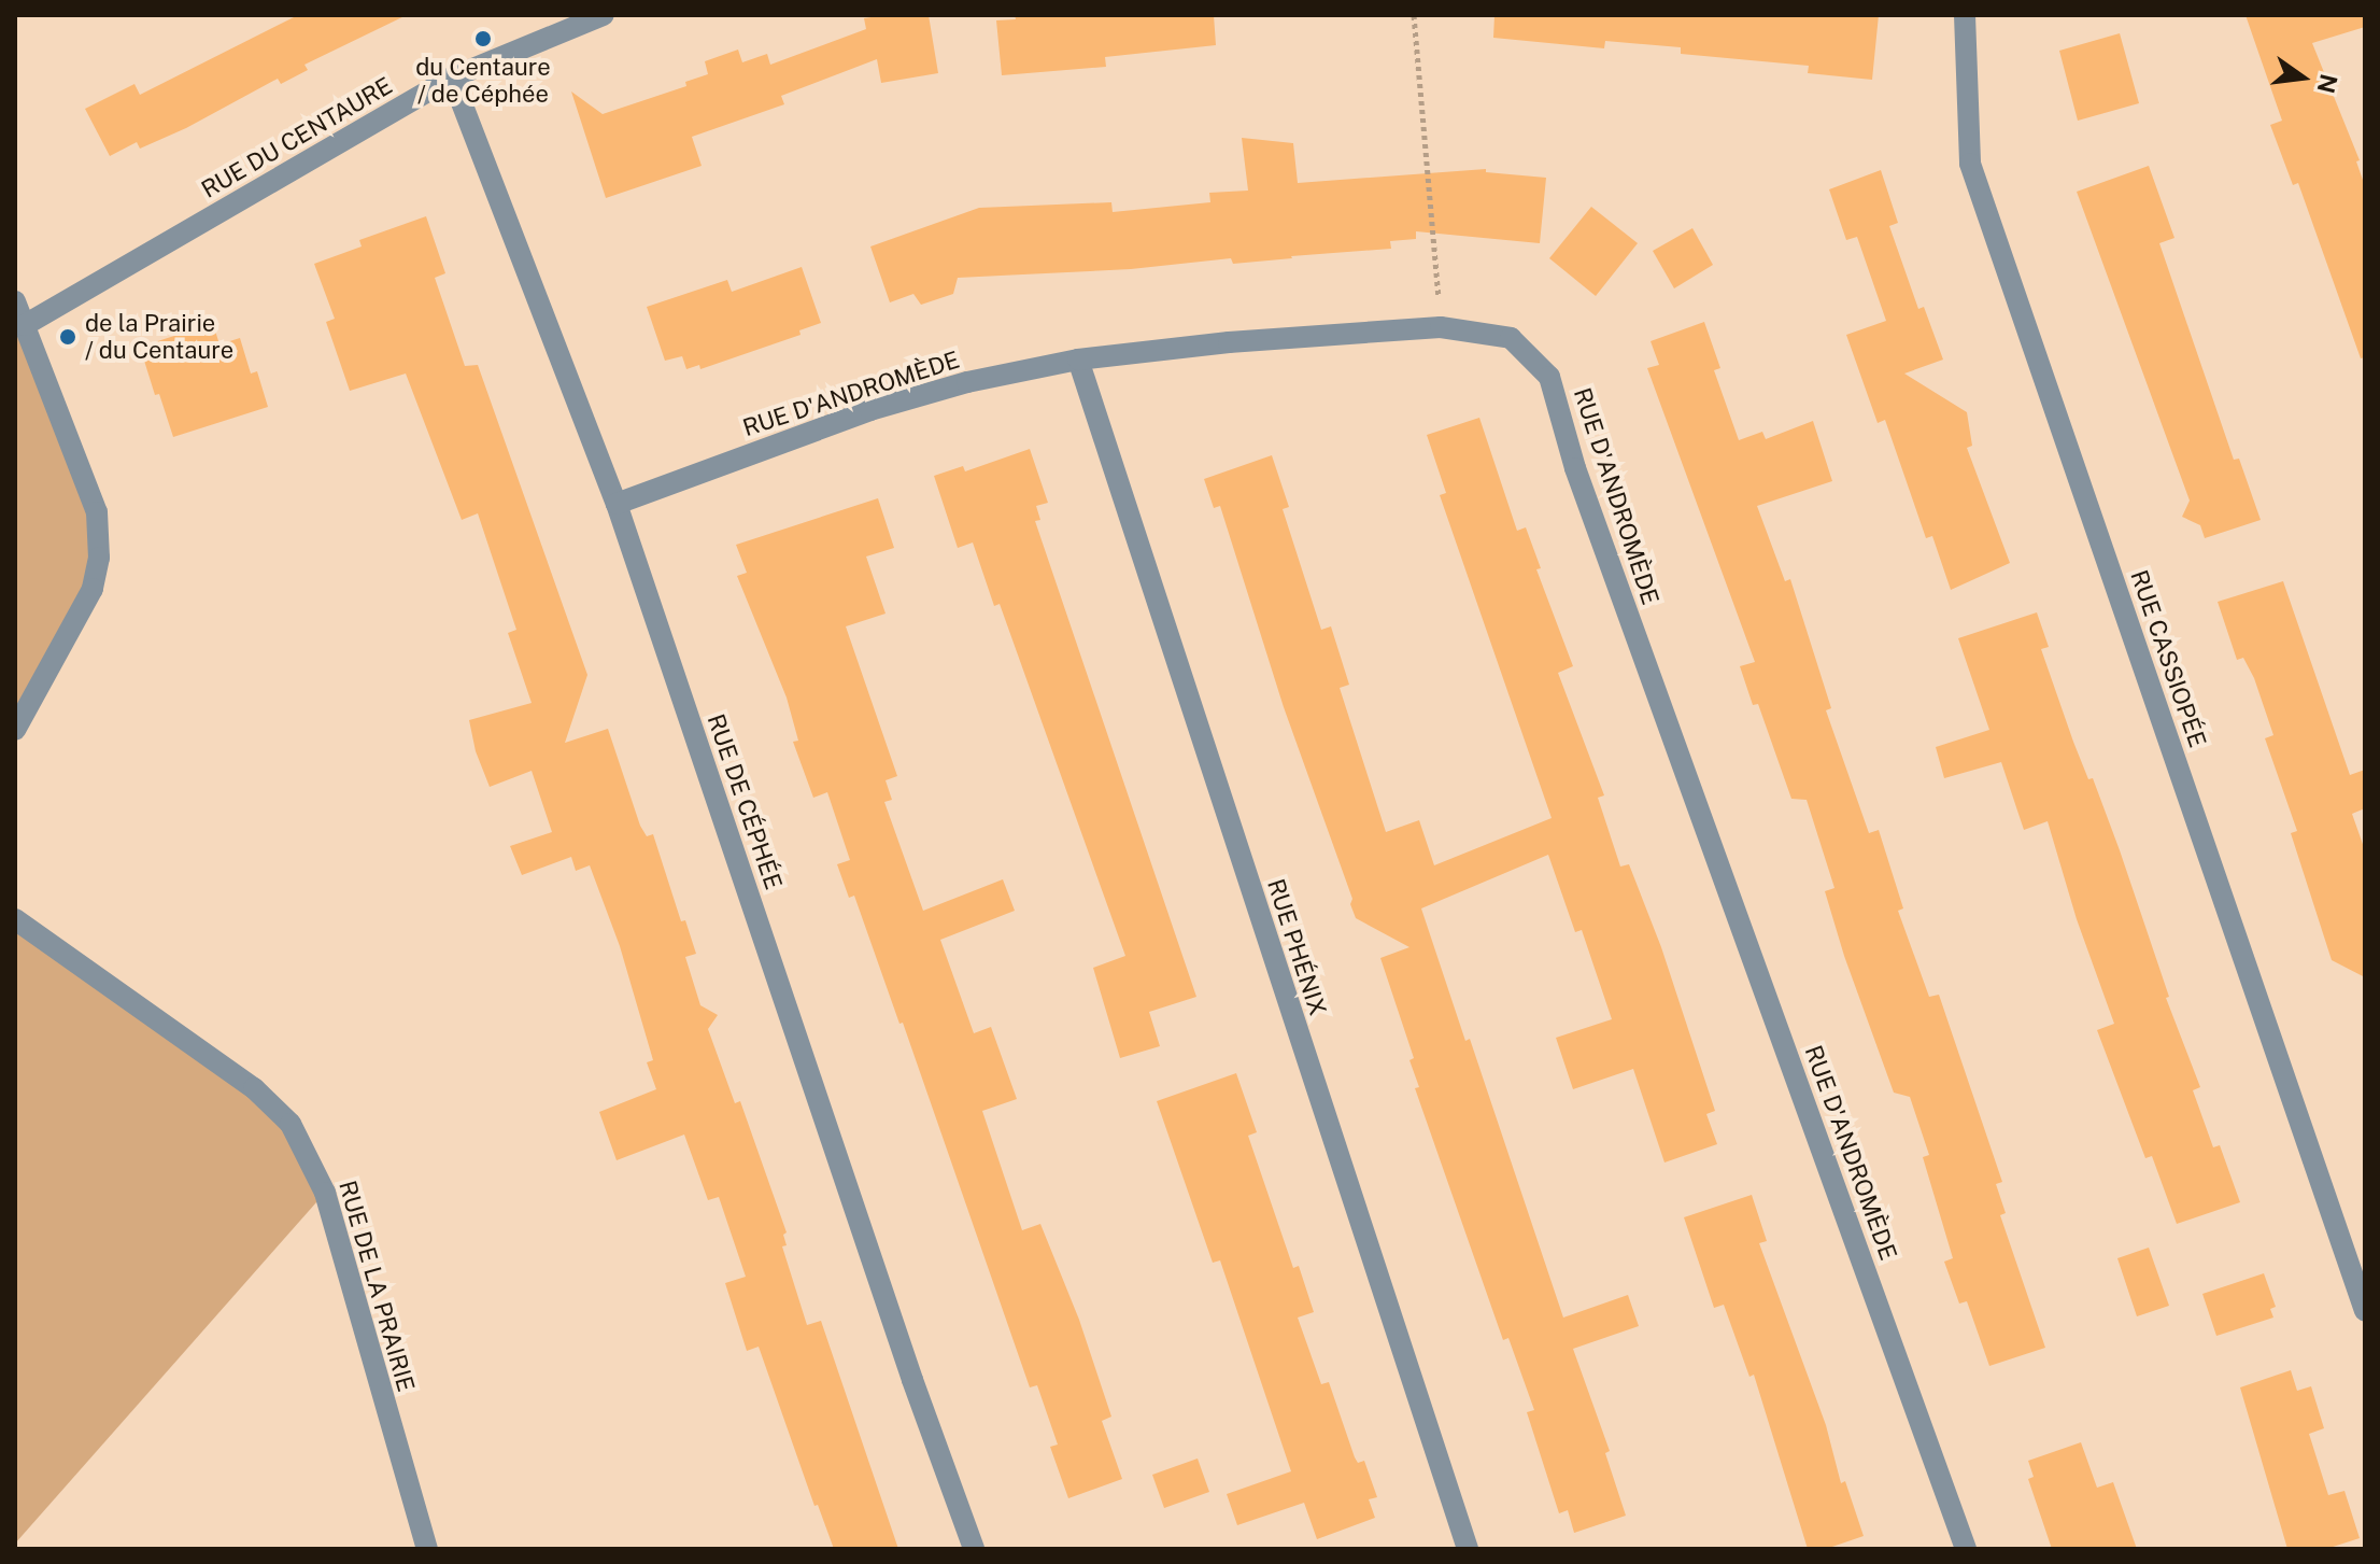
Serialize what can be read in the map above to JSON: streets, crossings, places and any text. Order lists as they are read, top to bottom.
{
  "streets": {
    "street": [
      "RUE DU CENTAURE",
      "RUE D'ANDROMÈDE",
      "RUE CASSIOPÉE",
      "RUE DE CÉPHÉE",
      "RUE PHÉNIX",
      "RUE DE LA PRAIRIE"
    ]
  },
  "crossings": [
    ["RUE DU CENTAURE", "RUE DE CÉPHÉE"],
    ["RUE D'ANDROMÈDE", "RUE DE CÉPHÉE"],
    ["RUE D'ANDROMÈDE", "RUE PHÉNIX"]
  ],
  "places": ["du Centaure / de Céphée", "de la Prairie / du Centaure"],
  "north": "right"
}
